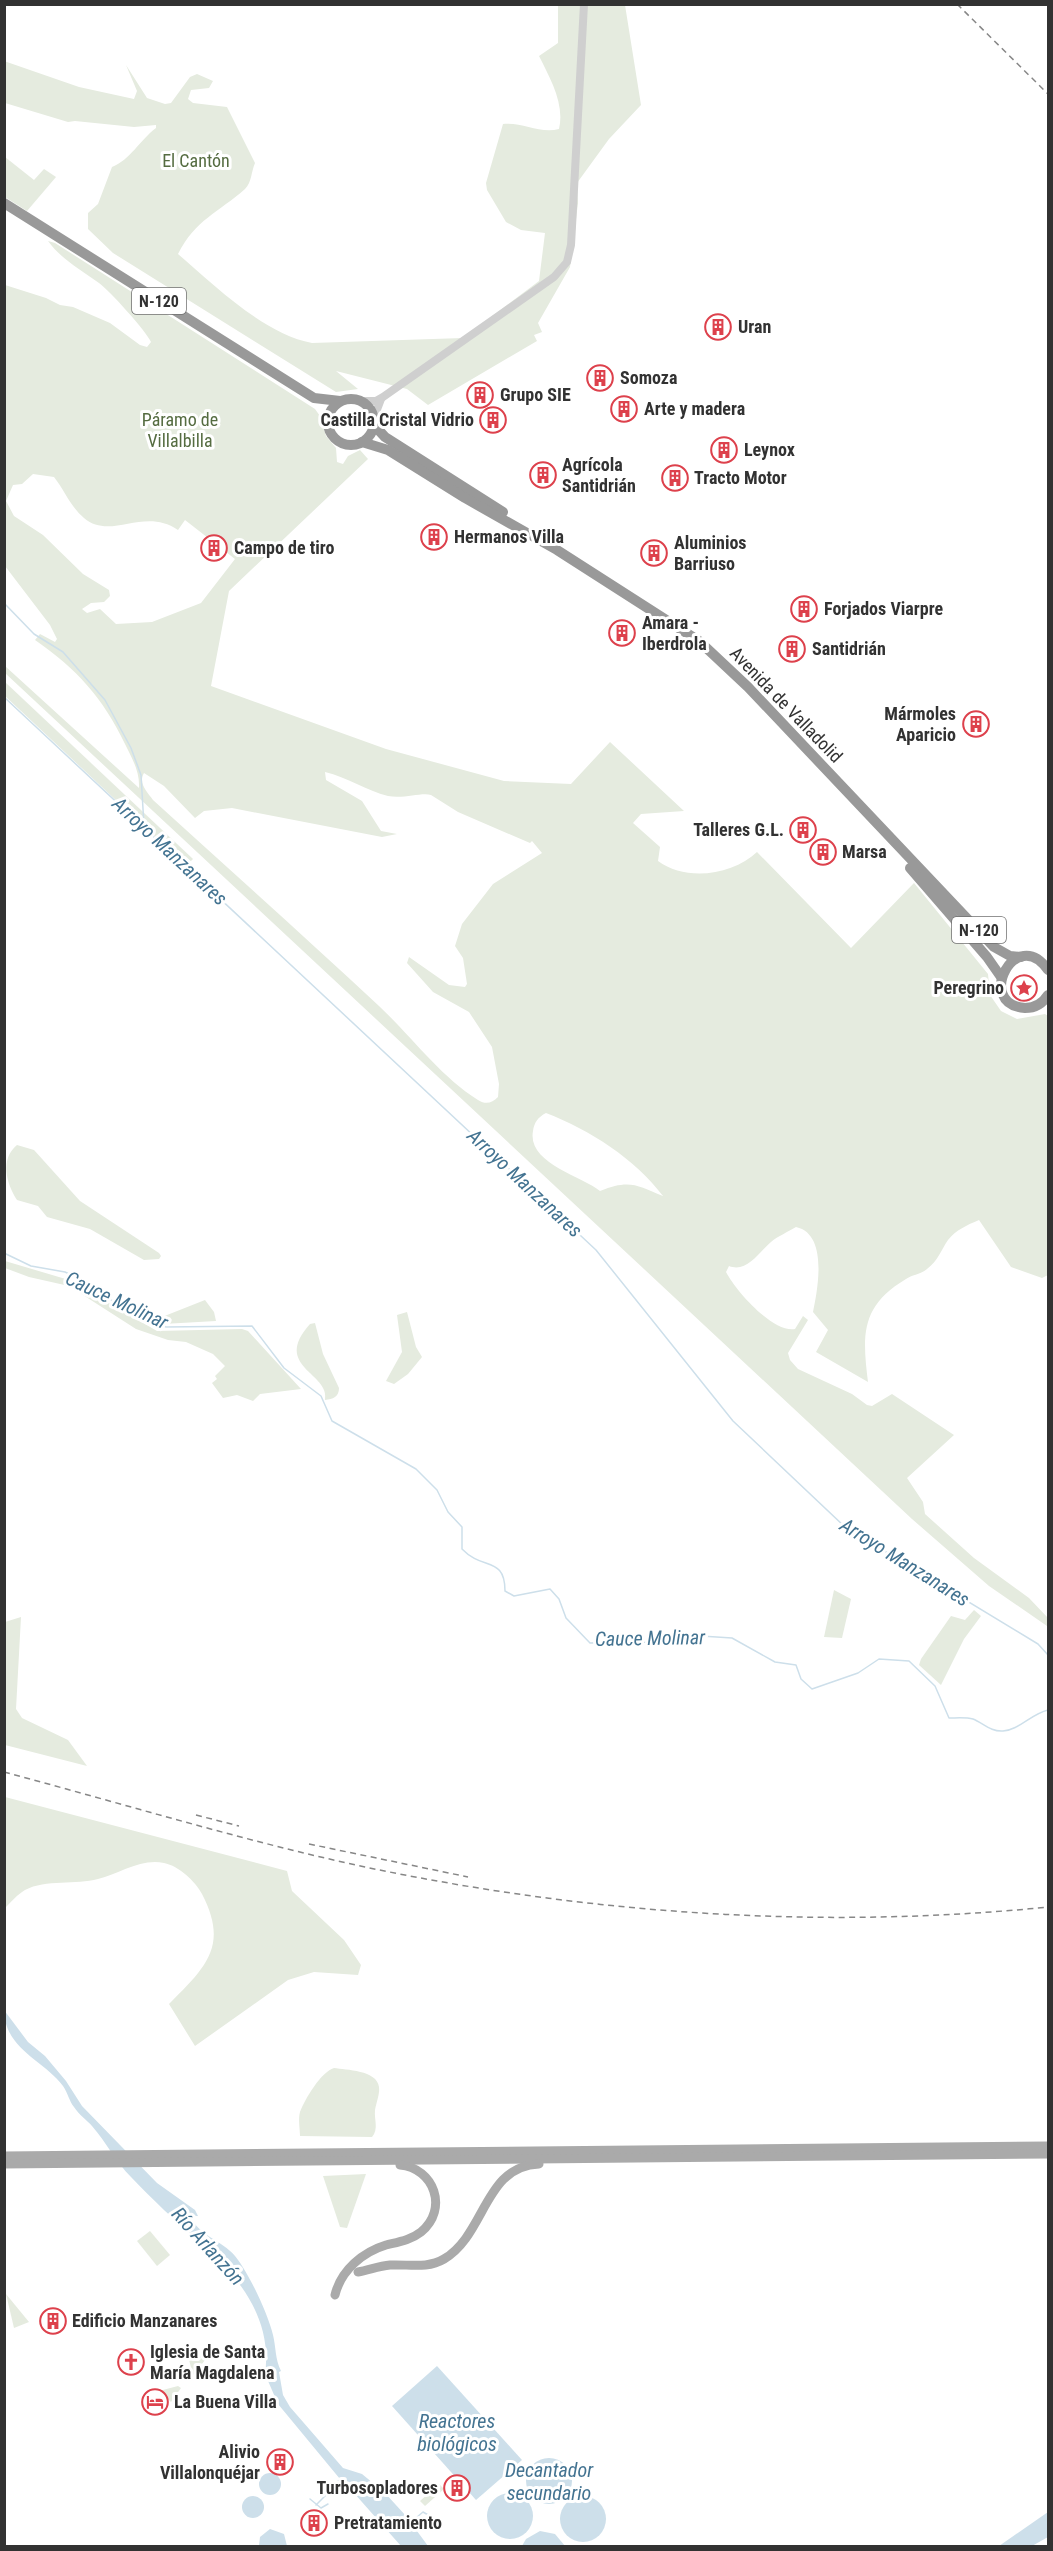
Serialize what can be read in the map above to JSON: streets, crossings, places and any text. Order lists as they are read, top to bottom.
{
  "streets": {
    "highway": ["N-120", "Avenida de Valladolid"]
  },
  "crossings": [
    ["N-120", "Avenida de Valladolid"]
  ],
  "water": [
    "Arroyo Manzanares",
    "Cauce Molinar",
    "Río Arlanzón",
    "Reactores biológicos",
    "Decantador secundario"
  ],
  "parks": ["El Cantón", "Páramo de Villalbilla"],
  "places": {
    "building": [
      "Uran",
      "Somoza",
      "Grupo SIE",
      "Arte y madera",
      "Castilla Cristal Vidrio",
      "Leynox",
      "Agrícola Santidrián",
      "Tracto Motor",
      "Hermanos Villa",
      "Campo de tiro",
      "Aluminios Barriuso",
      "Forjados Viarpre",
      "Amara - Iberdrola",
      "Santidrián",
      "Mármoles Aparicio",
      "Talleres G.L.",
      "Marsa",
      "Edificio Manzanares",
      "Alivio Villalonquéjar",
      "Turbosopladores",
      "Pretratamiento"
    ],
    "place": ["Peregrino"],
    "church": ["Iglesia de Santa María Magdalena"],
    "hotel": ["La Buena Villa"]
  }
}
